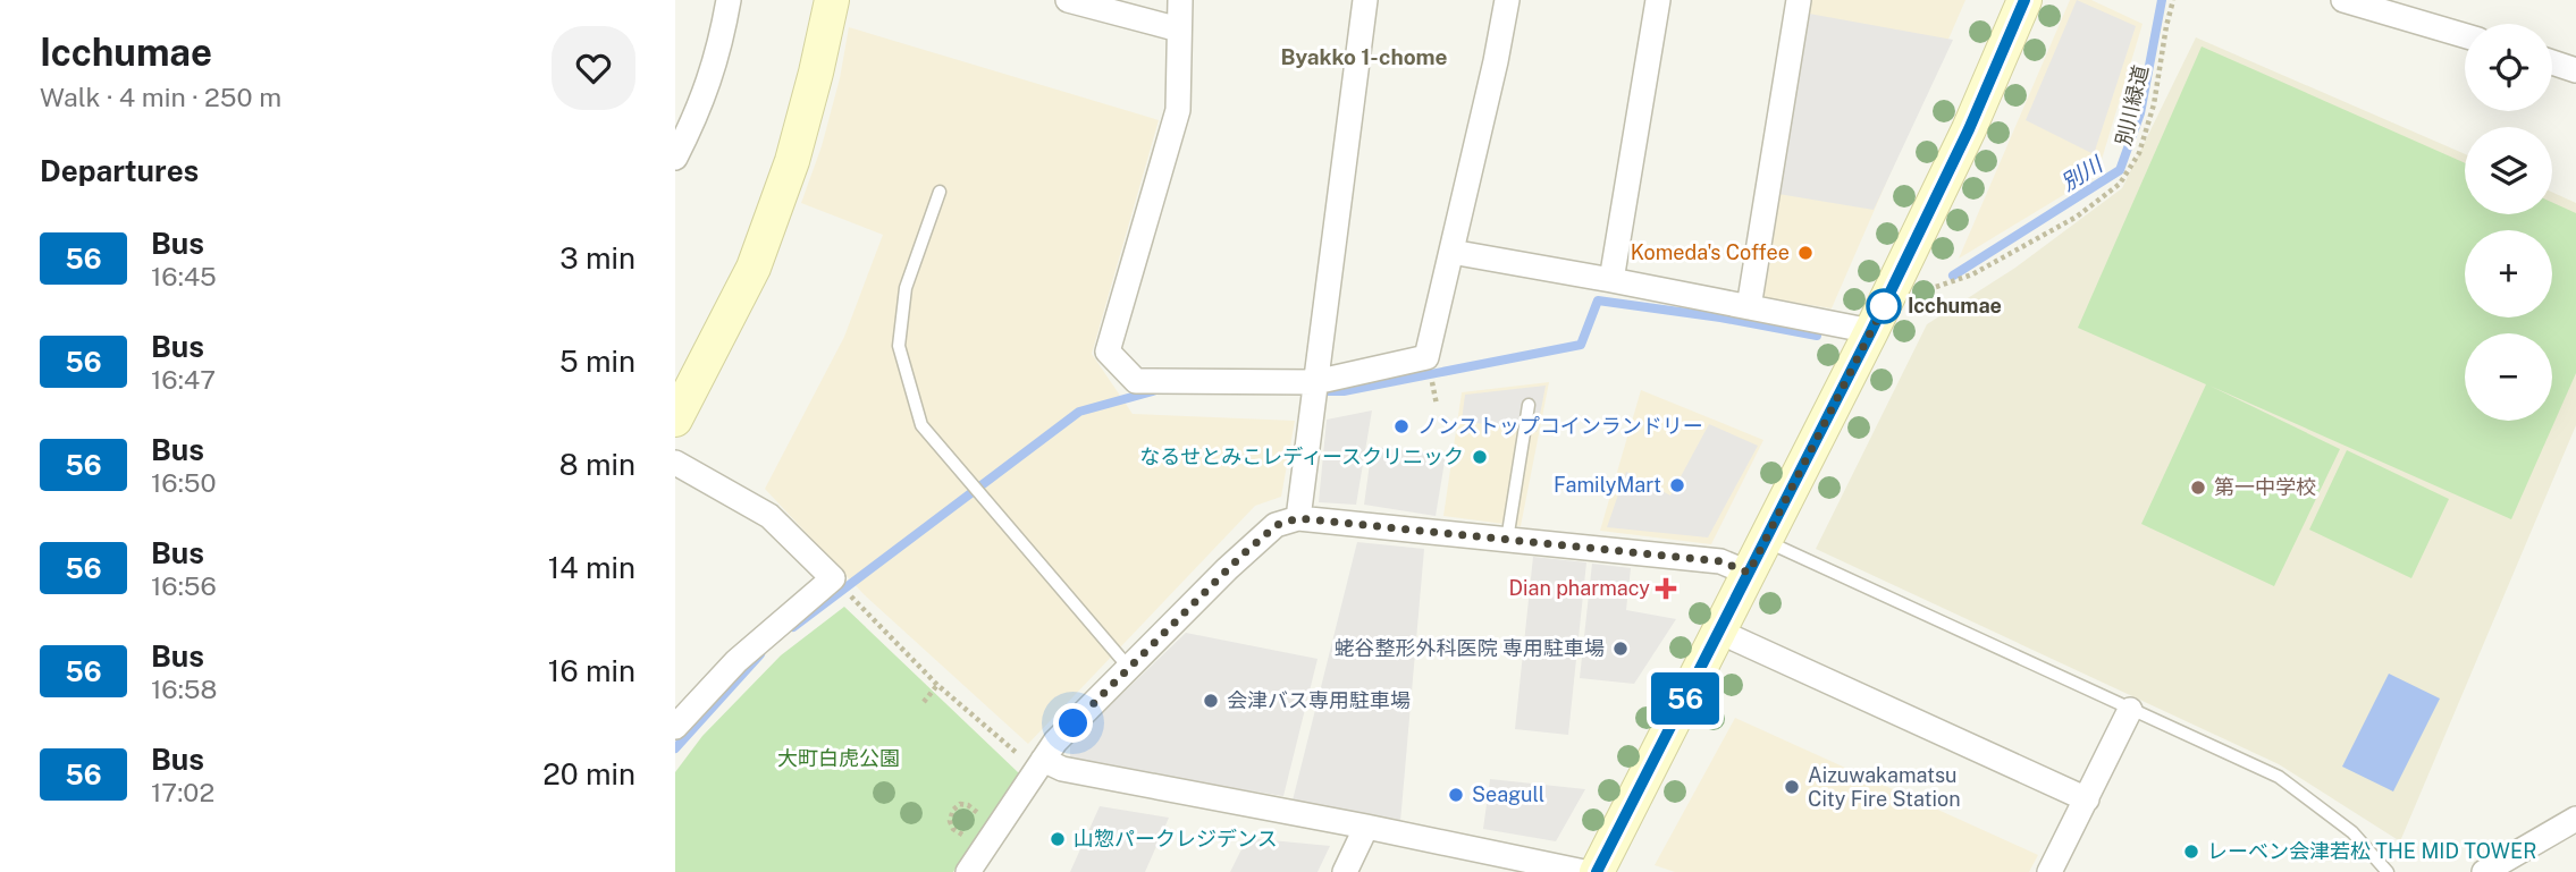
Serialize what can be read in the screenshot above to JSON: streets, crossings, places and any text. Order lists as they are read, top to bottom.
{
  "streets": {
    "path": ["別川緑道"]
  },
  "districts": ["Byakko 1-chome"],
  "water": ["別川"],
  "parks": ["大町白虎公園"],
  "places": {
    "other": [
      "Komeda's Coffee",
      "Icchumae",
      "ノンストップコインランドリー",
      "なるせとみこレディースクリニック",
      "FamilyMart",
      "第一中学校",
      "蛯谷整形外科医院 専用駐車場",
      "会津バス専用駐車場",
      "Aizuwakamatsu City Fire Station",
      "Seagull",
      "山惣パークレジデンス",
      "レーベン会津若松 THE MID TOWER"
    ],
    "health": ["Dian pharmacy"]
  },
  "lines": ["bus line 56"],
  "page": {
    "heading": [
      ["Icchumae", "Walk · 4 min · 250 m"],
      "Departures"
    ],
    "on_map": "56",
    "map_buttons": ["+", "−"],
    "list": [
      {
        "mark": "56",
        "name": "Bus",
        "note": "16:45",
        "value": "3 min"
      },
      {
        "mark": "56",
        "name": "Bus",
        "note": "16:47",
        "value": "5 min"
      },
      {
        "mark": "56",
        "name": "Bus",
        "note": "16:50",
        "value": "8 min"
      },
      {
        "mark": "56",
        "name": "Bus",
        "note": "16:56",
        "value": "14 min"
      },
      {
        "mark": "56",
        "name": "Bus",
        "note": "16:58",
        "value": "16 min"
      },
      {
        "mark": "56",
        "name": "Bus",
        "note": "17:02",
        "value": "20 min"
      }
    ]
  }
}
